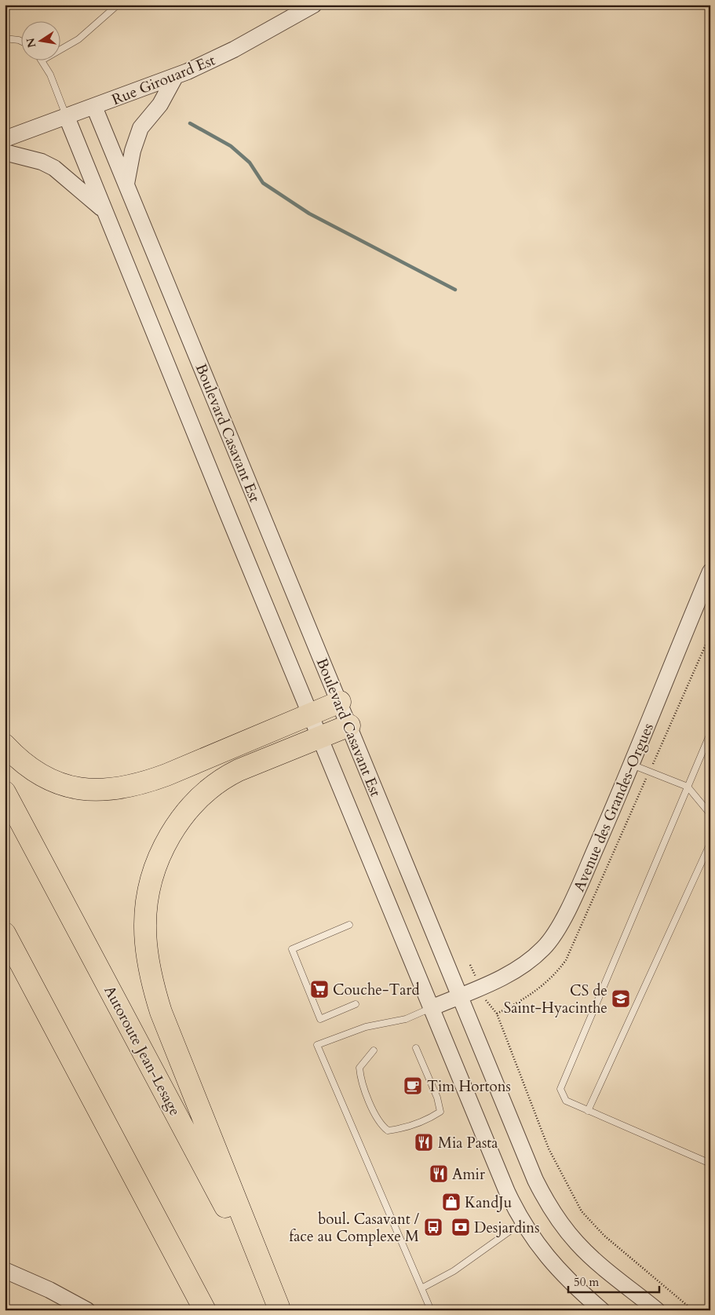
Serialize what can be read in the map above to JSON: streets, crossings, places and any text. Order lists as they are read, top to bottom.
{
  "streets": {
    "highway": ["Autoroute Jean-Lesage"],
    "street": ["Rue Girouard Est", "Boulevard Casavant Est", "Avenue des Grandes-Orgues"]
  },
  "crossings": [
    ["Rue Girouard Est", "Boulevard Casavant Est"],
    ["Boulevard Casavant Est", "Avenue des Grandes-Orgues"]
  ],
  "places": {
    "supermarket": ["Couche-Tard"],
    "school or university": ["CS de Saint-Hyacinthe"],
    "cafe": ["Tim Hortons"],
    "restaurant": ["Mia Pasta", "Amir"],
    "shop": ["KandJu"],
    "bus stop": ["boul. Casavant / face au Complexe M"],
    "bank": ["Desjardins"]
  },
  "scale_bar": "50 m",
  "north": "left"
}
